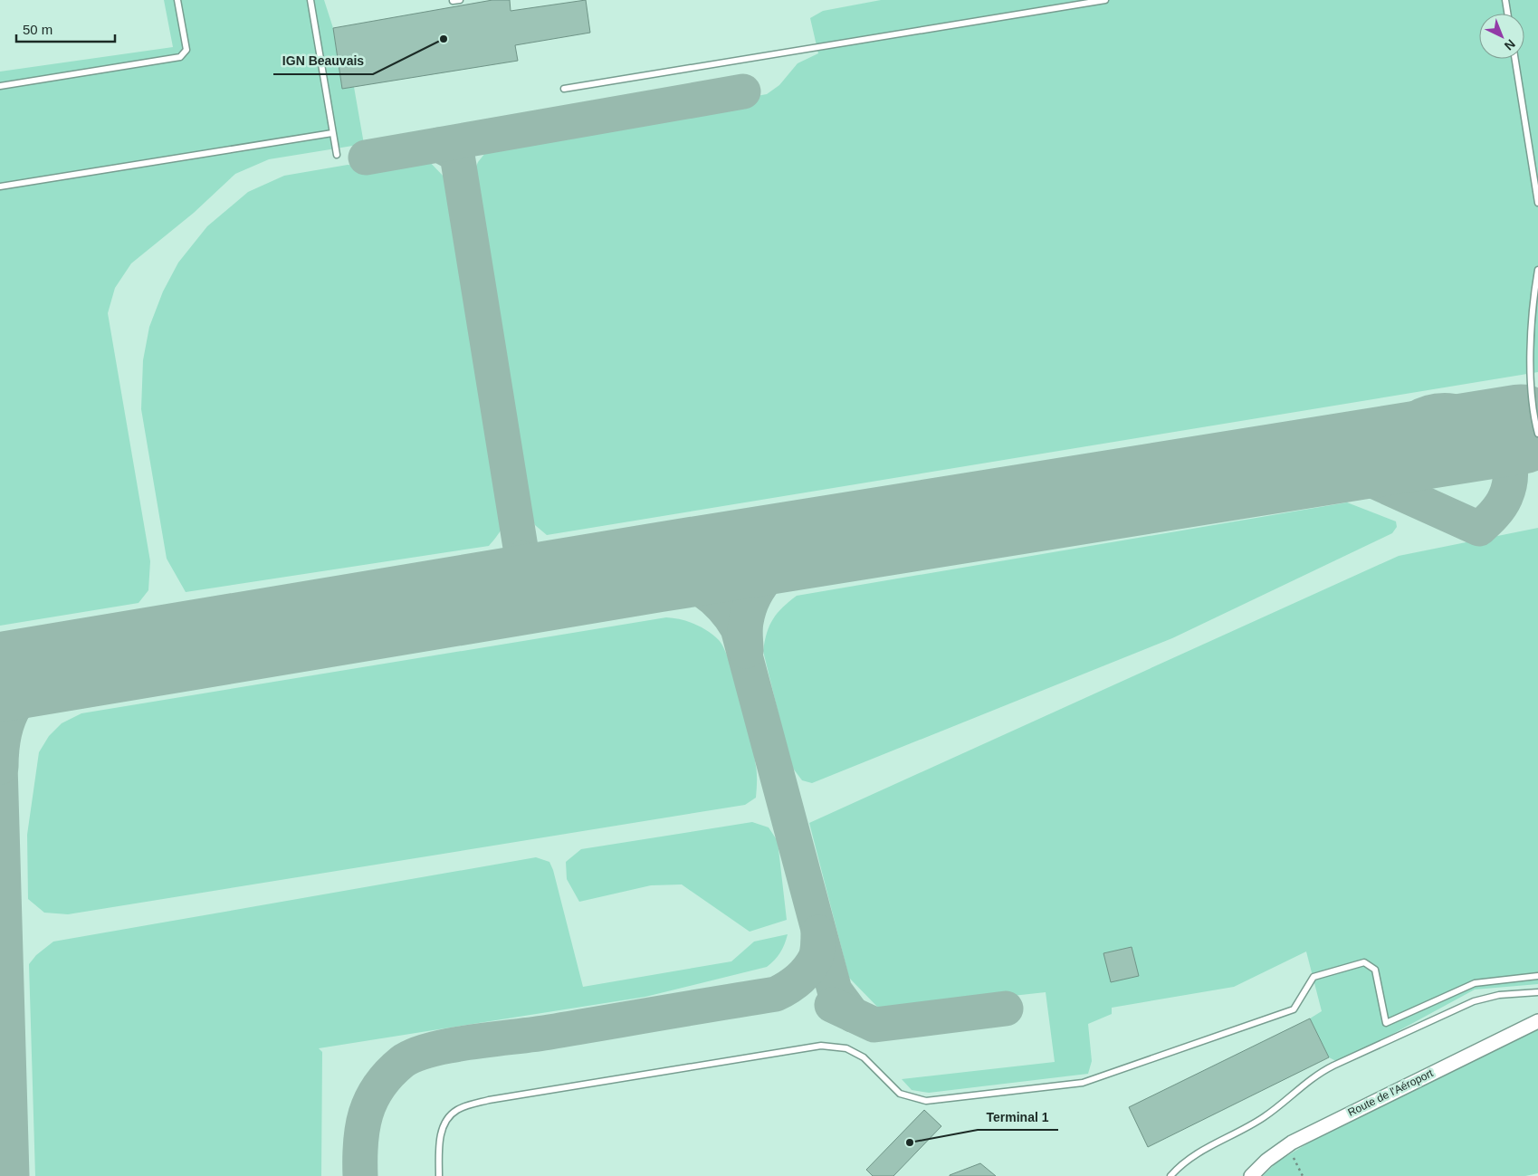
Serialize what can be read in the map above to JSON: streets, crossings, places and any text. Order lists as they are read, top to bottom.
{
  "streets": {
    "street": ["Route de l'Aéroport"]
  },
  "places": ["IGN Beauvais", "Terminal 1"],
  "scale_bar": "50 m",
  "north": "bottom right"
}
